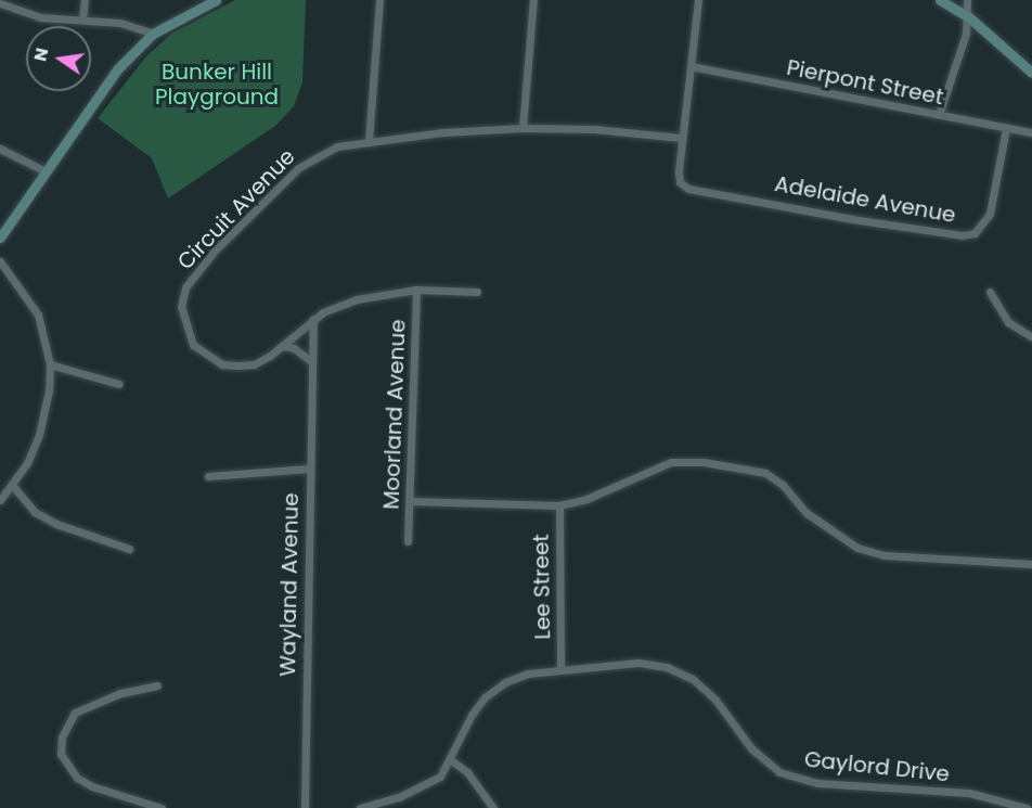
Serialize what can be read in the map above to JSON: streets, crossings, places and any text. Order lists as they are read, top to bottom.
{
  "streets": {
    "street": [
      "Pierpont Street",
      "Adelaide Avenue",
      "Circuit Avenue",
      "Moorland Avenue",
      "Wayland Avenue",
      "Lee Street",
      "Gaylord Drive"
    ]
  },
  "crossings": [
    ["Pierpont Street", "Adelaide Avenue"],
    ["Adelaide Avenue", "Circuit Avenue"],
    ["Circuit Avenue", "Moorland Avenue"],
    ["Circuit Avenue", "Wayland Avenue"],
    ["Lee Street", "Gaylord Drive"]
  ],
  "parks": ["Bunker Hill Playground"],
  "north": "left"
}
